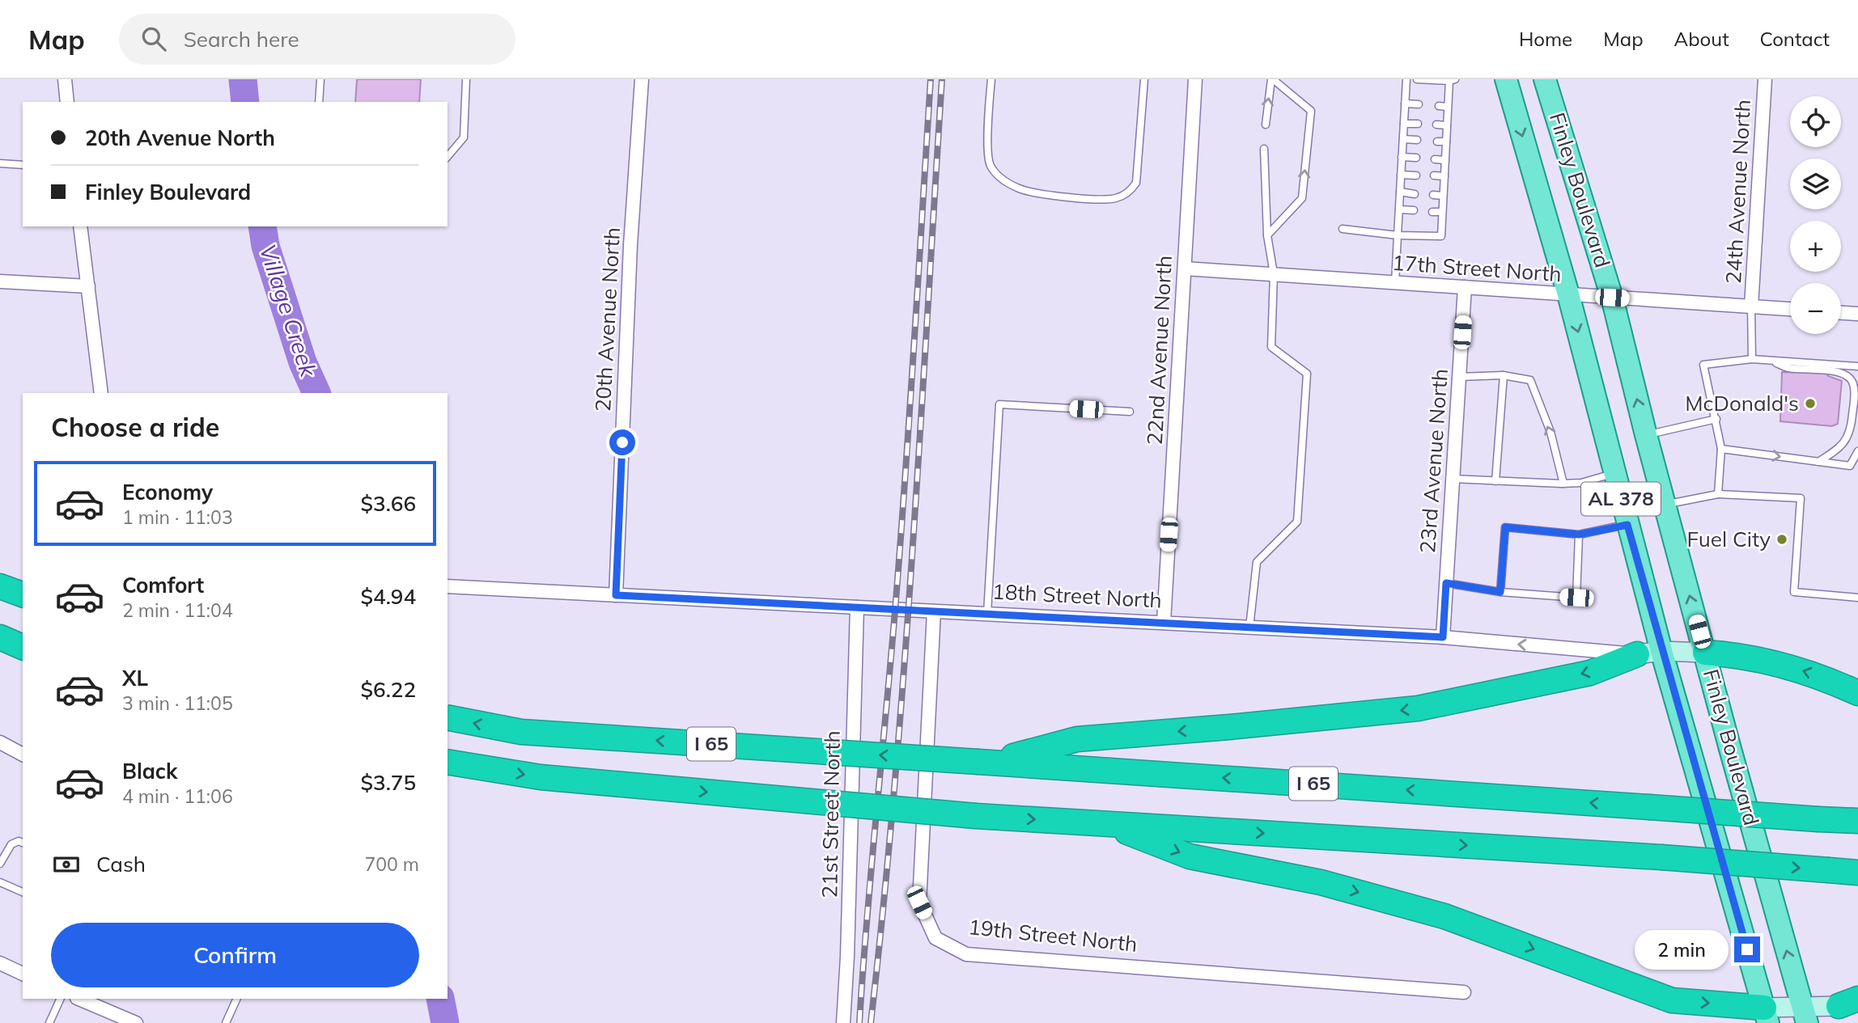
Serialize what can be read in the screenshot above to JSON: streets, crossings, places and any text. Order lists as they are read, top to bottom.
{
  "streets": {
    "highway": ["I 65"],
    "main road": ["Finley Boulevard", "AL 378", "18th Street North"],
    "street": [
      "24th Avenue North",
      "17th Street North",
      "20th Avenue North",
      "22nd Avenue North",
      "23rd Avenue North",
      "21st Street North",
      "19th Street North"
    ]
  },
  "crossings": [
    ["Finley Boulevard", "17th Street North"],
    ["Finley Boulevard", "18th Street North"],
    ["24th Avenue North", "17th Street North"],
    ["17th Street North", "22nd Avenue North"],
    ["17th Street North", "23rd Avenue North"],
    ["20th Avenue North", "18th Street North"],
    ["22nd Avenue North", "18th Street North"],
    ["23rd Avenue North", "18th Street North"],
    ["18th Street North", "21st Street North"],
    ["18th Street North", "19th Street North"]
  ],
  "water": ["Village Creek"],
  "places": ["McDonald's", "Fuel City"],
  "page": {
    "header": "Map",
    "search": "Search here",
    "nav": [
      "Home",
      "Map",
      "About",
      "Contact"
    ],
    "map_buttons": ["+", "−"],
    "banner": ["20th Avenue North", "Finley Boulevard"],
    "heading": "Choose a ride",
    "list": [
      {
        "name": "Economy",
        "note": "1 min · 11:03",
        "value": "$3.66"
      },
      {
        "name": "Comfort",
        "note": "2 min · 11:04",
        "value": "$4.94"
      },
      {
        "name": "XL",
        "note": "3 min · 11:05",
        "value": "$6.22"
      },
      {
        "name": "Black",
        "note": "4 min · 11:06",
        "value": "$3.75"
      }
    ],
    "pay": ["Cash", "700 m"],
    "buttons": "Confirm",
    "bubble": "2 min"
  }
}
